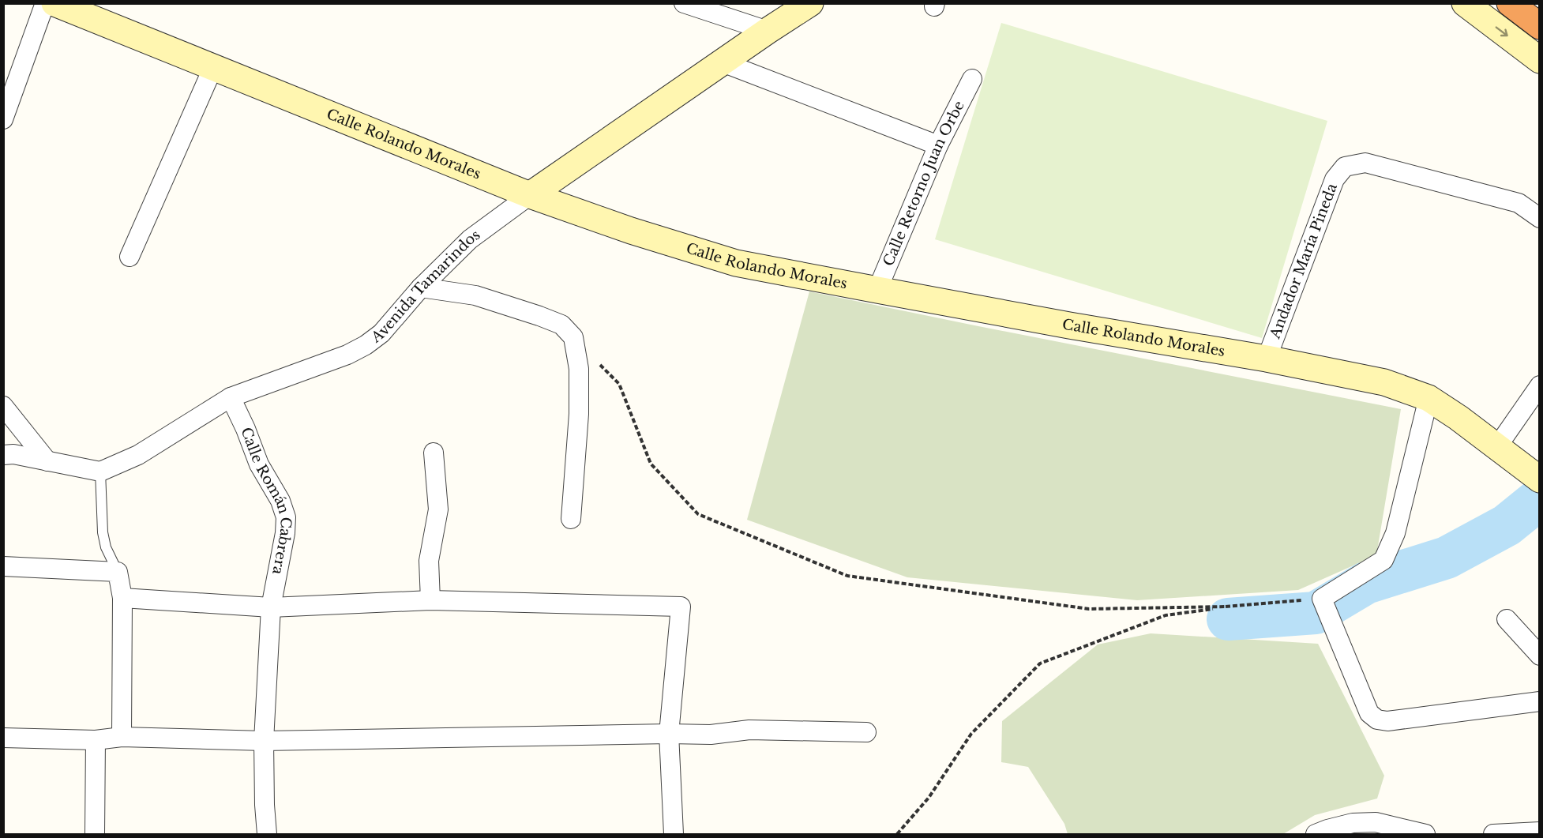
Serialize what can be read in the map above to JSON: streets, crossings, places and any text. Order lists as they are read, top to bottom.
{
  "streets": {
    "street": [
      "Calle Rolando Morales",
      "Calle Retorno Juan Orbe",
      "Andador María Pineda",
      "Avenida Tamarindos",
      "Calle Román Cabrera"
    ]
  },
  "crossings": [
    ["Calle Rolando Morales", "Calle Retorno Juan Orbe"],
    ["Calle Rolando Morales", "Andador María Pineda"],
    ["Calle Rolando Morales", "Avenida Tamarindos"],
    ["Avenida Tamarindos", "Calle Román Cabrera"]
  ]
}
